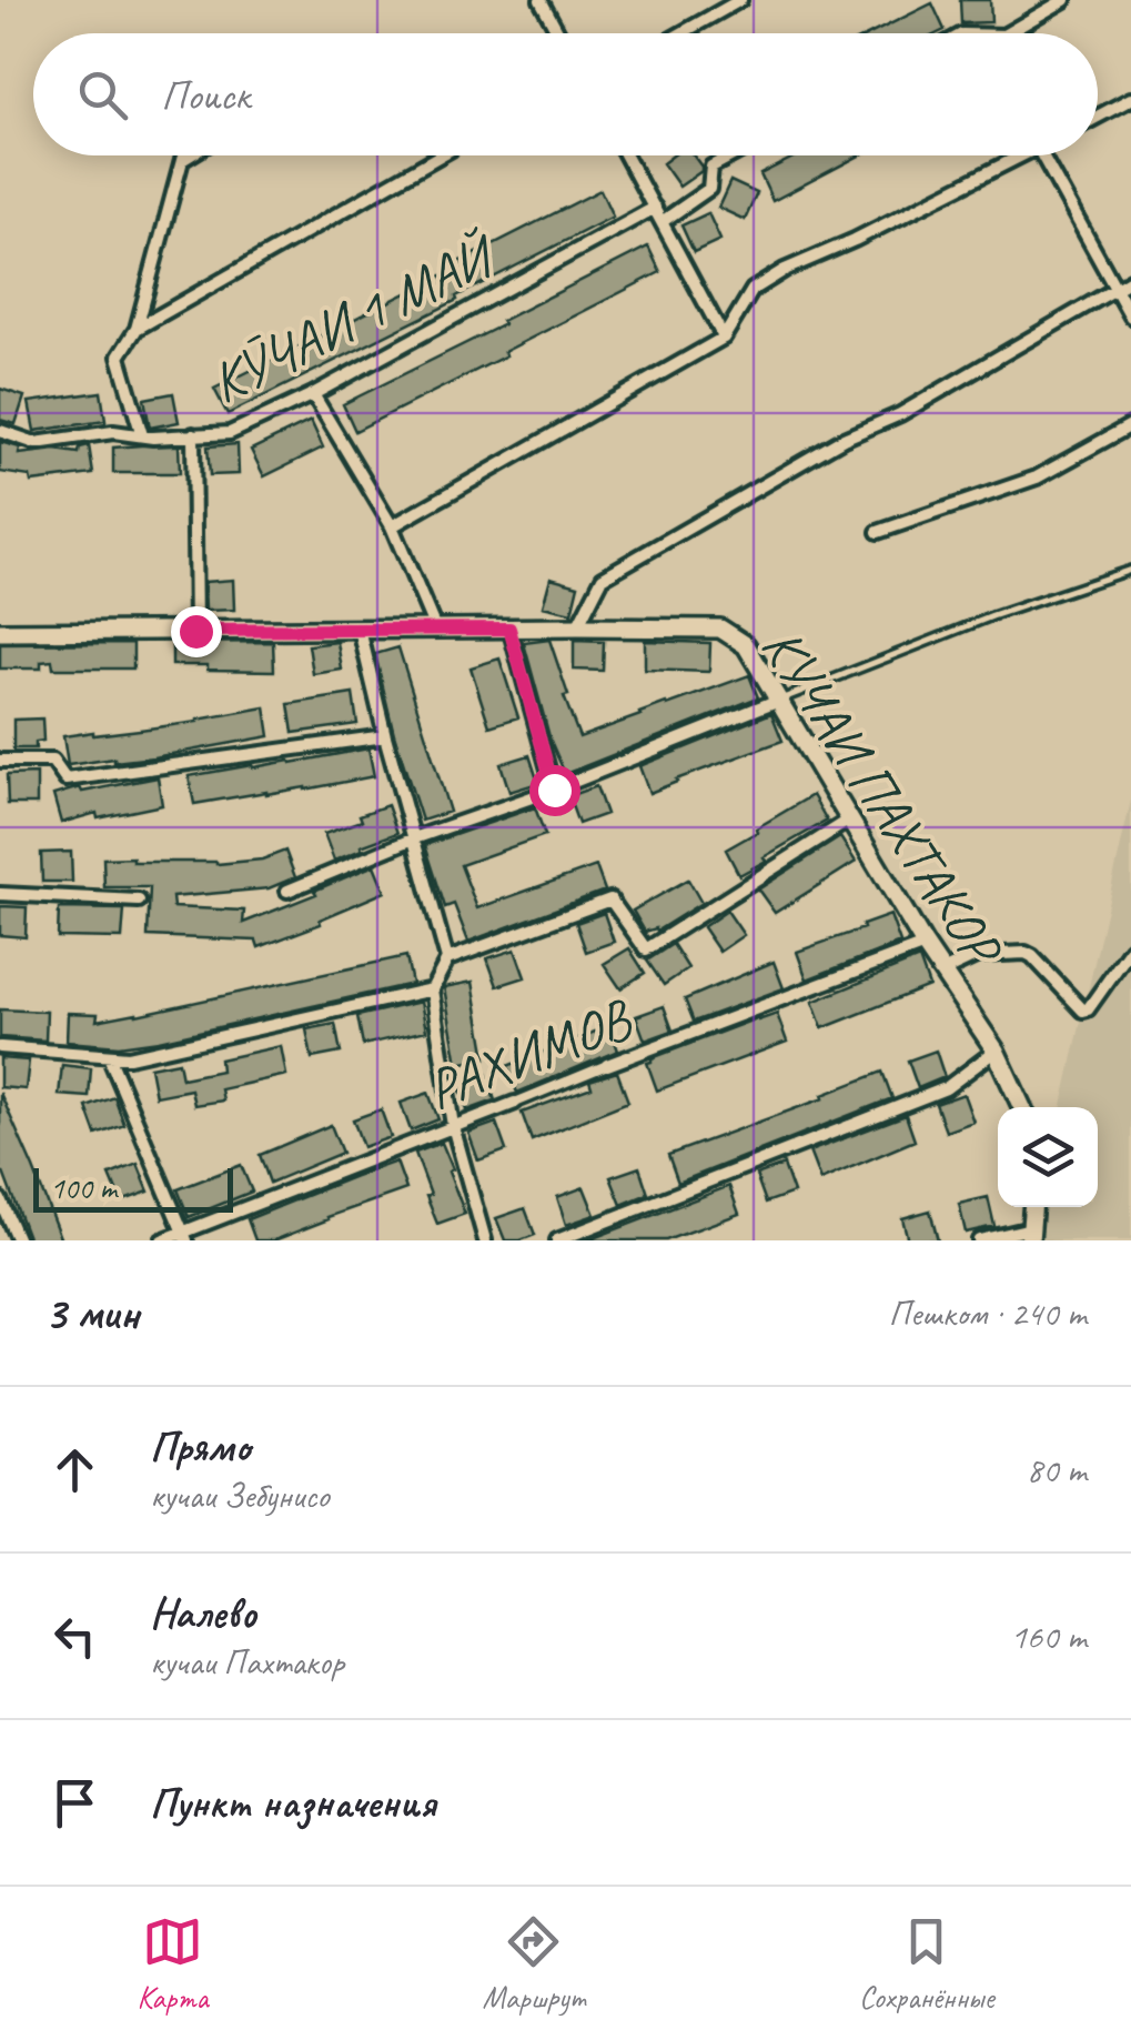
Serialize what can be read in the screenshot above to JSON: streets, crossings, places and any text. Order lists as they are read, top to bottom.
{
  "streets": {
    "main road": ["КУЧАИ ПАХТАКОР"],
    "street": ["КӮЧАИ 1 МАЙ", "РАХИМОВ"]
  },
  "crossings": [
    ["КУЧАИ ПАХТАКОР", "РАХИМОВ"]
  ],
  "scale_bar": "100 m",
  "page": {
    "search": "Поиск",
    "scale": "100 m",
    "heading": ["3 мин", "Пешком · 240 m"],
    "list": [
      ["Прямо", "кучаи Зебунисо", "80 m"],
      ["Налево", "кучаи Пахтакор", "160 m"],
      "Пункт назначения"
    ],
    "nav": ["Карта", "Маршрут", "Сохранённые"]
  }
}
